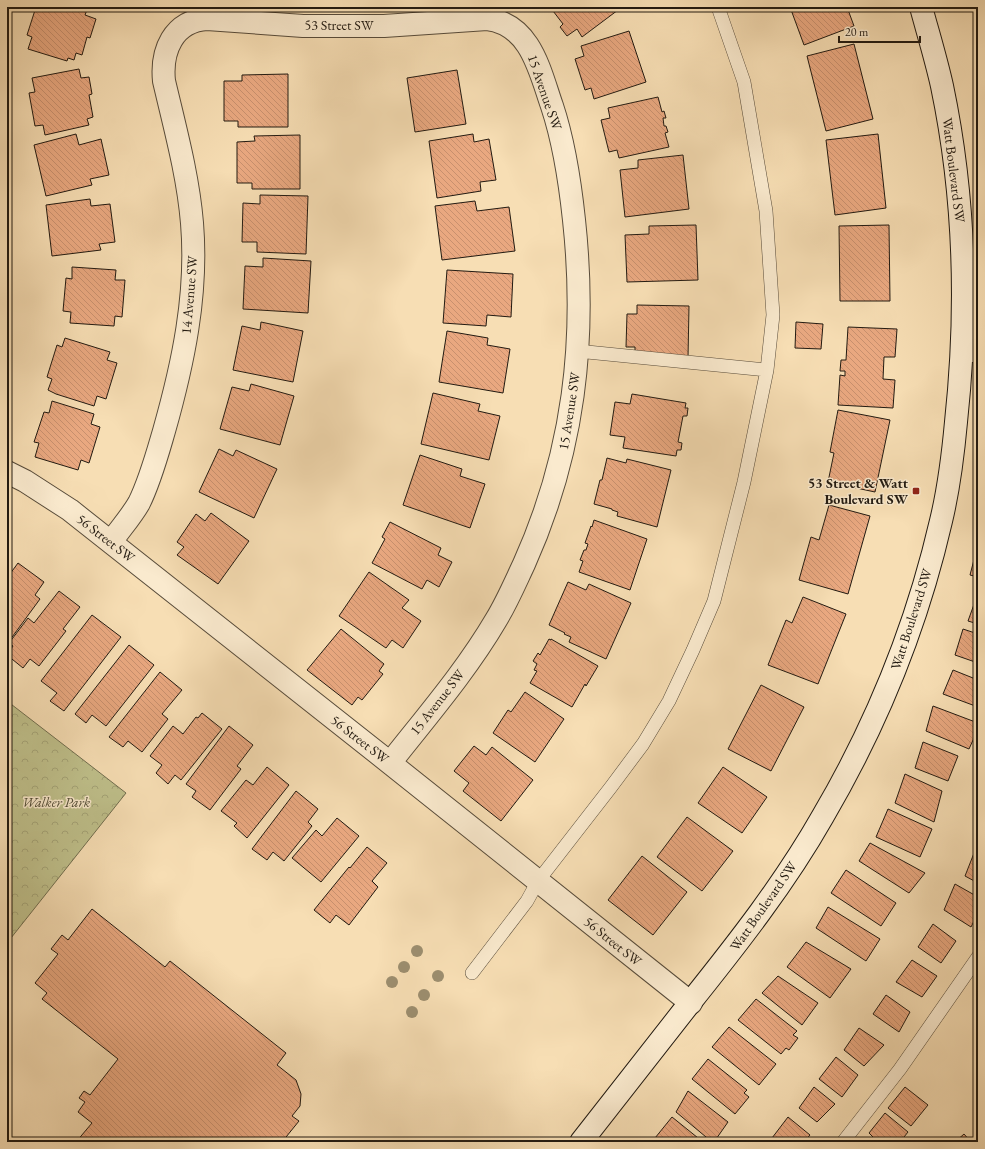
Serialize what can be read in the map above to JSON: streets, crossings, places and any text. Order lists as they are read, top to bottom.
{
  "streets": {
    "street": [
      "53 Street SW",
      "15 Avenue SW",
      "Watt Boulevard SW",
      "14 Avenue SW",
      "56 Street SW"
    ]
  },
  "crossings": [
    ["53 Street SW", "15 Avenue SW"],
    ["53 Street SW", "14 Avenue SW"],
    ["15 Avenue SW", "56 Street SW"],
    ["Watt Boulevard SW", "56 Street SW"],
    ["14 Avenue SW", "56 Street SW"]
  ],
  "parks": ["Walker Park"],
  "places": {
    "transit": ["53 Street & Watt Boulevard SW"]
  },
  "scale_bar": "20 m"
}
